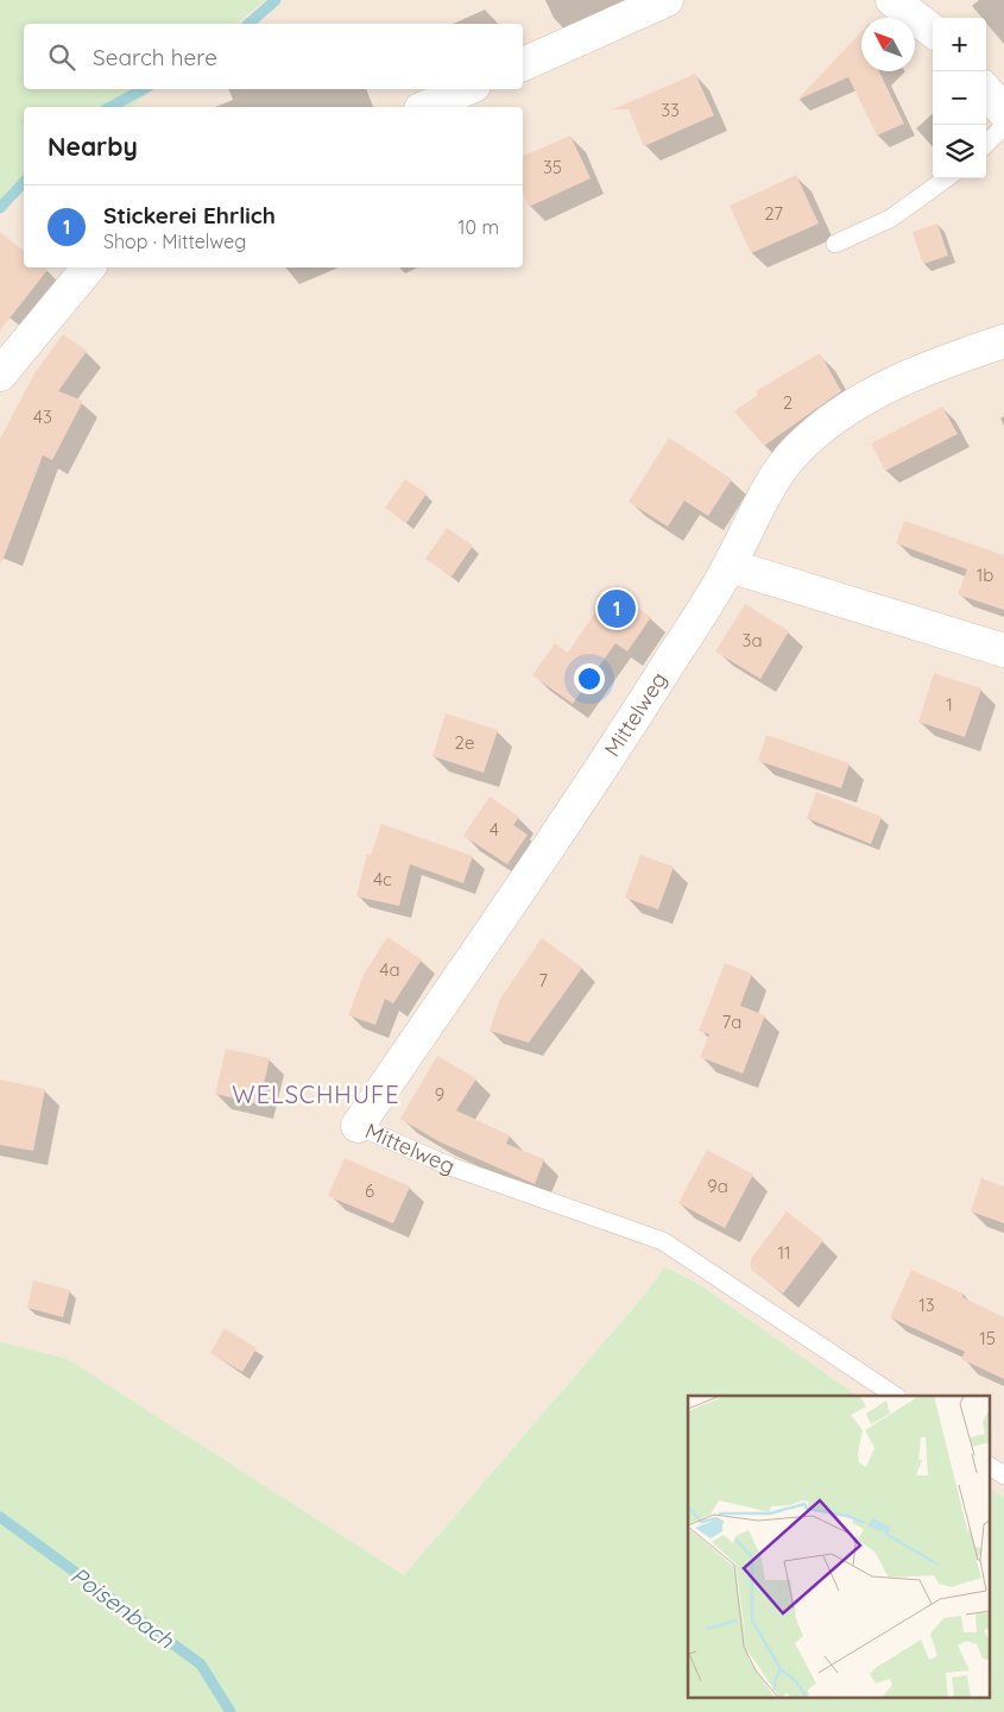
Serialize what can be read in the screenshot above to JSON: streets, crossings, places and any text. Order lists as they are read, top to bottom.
{
  "streets": {
    "street": ["Mittelweg"]
  },
  "districts": ["WELSCHHUFE"],
  "water": ["Poisenbach"],
  "house_numbers": [
    "33",
    "35",
    "27",
    "2",
    "43",
    "1b",
    "3a",
    "1",
    "2e",
    "4",
    "4c",
    "4a",
    "7",
    "7a",
    "9",
    "9a",
    "6",
    "11",
    "13",
    "15"
  ],
  "north": "top left",
  "page": {
    "map_buttons": ["+", "−"],
    "search": "Search here",
    "heading": "Nearby",
    "list": [
      {
        "mark": "1",
        "name": "Stickerei Ehrlich",
        "note": "Shop · Mittelweg",
        "value": "10 m"
      }
    ],
    "pins": "1"
  }
}
